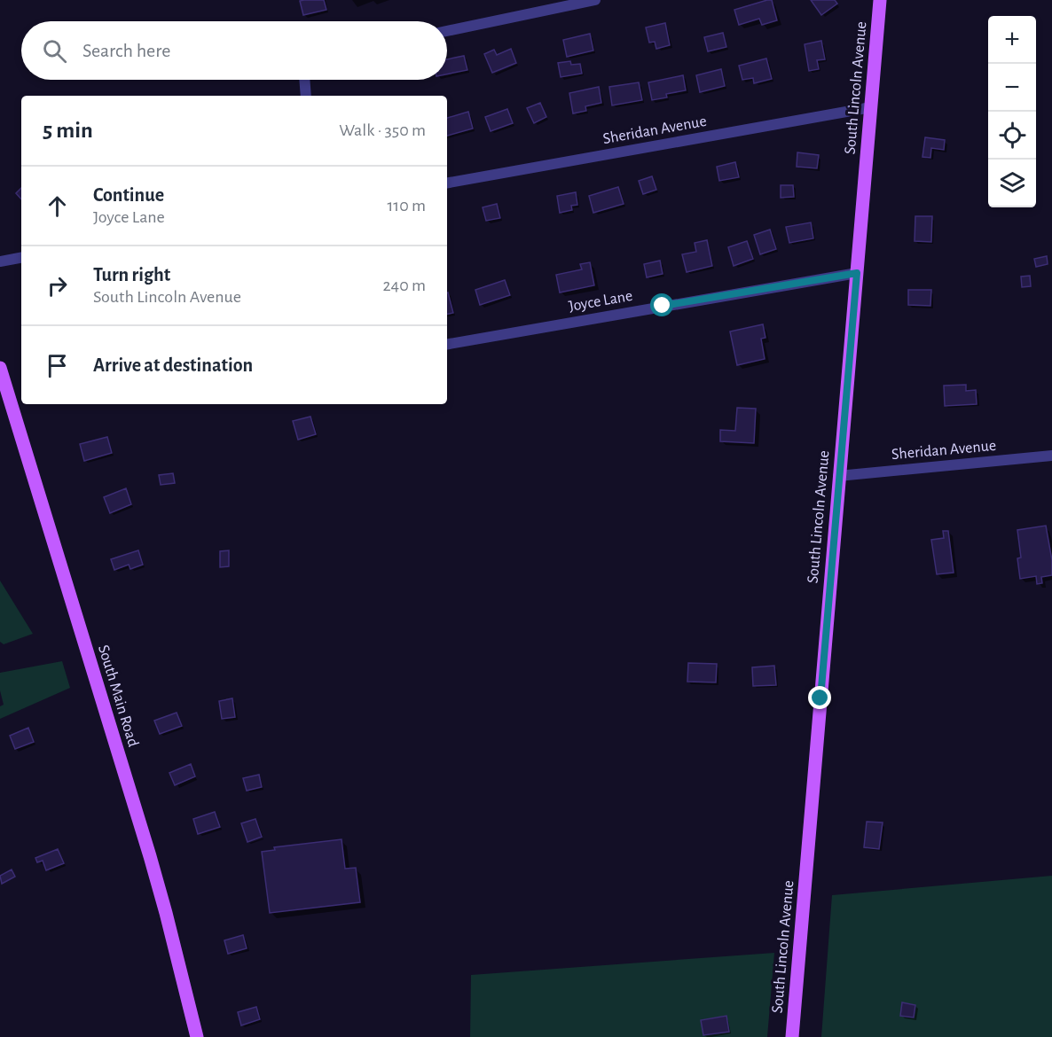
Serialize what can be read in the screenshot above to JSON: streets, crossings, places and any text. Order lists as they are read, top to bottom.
{
  "streets": {
    "main road": ["South Lincoln Avenue", "South Main Road"],
    "street": ["Sheridan Avenue", "Joyce Lane"]
  },
  "crossings": [
    ["South Lincoln Avenue", "Sheridan Avenue"],
    ["South Lincoln Avenue", "Joyce Lane"]
  ],
  "page": {
    "map_buttons": ["+", "−"],
    "search": "Search here",
    "heading": ["5 min", "Walk · 350 m"],
    "list": [
      ["Continue", "Joyce Lane", "110 m"],
      ["Turn right", "South Lincoln Avenue", "240 m"],
      "Arrive at destination"
    ]
  }
}
